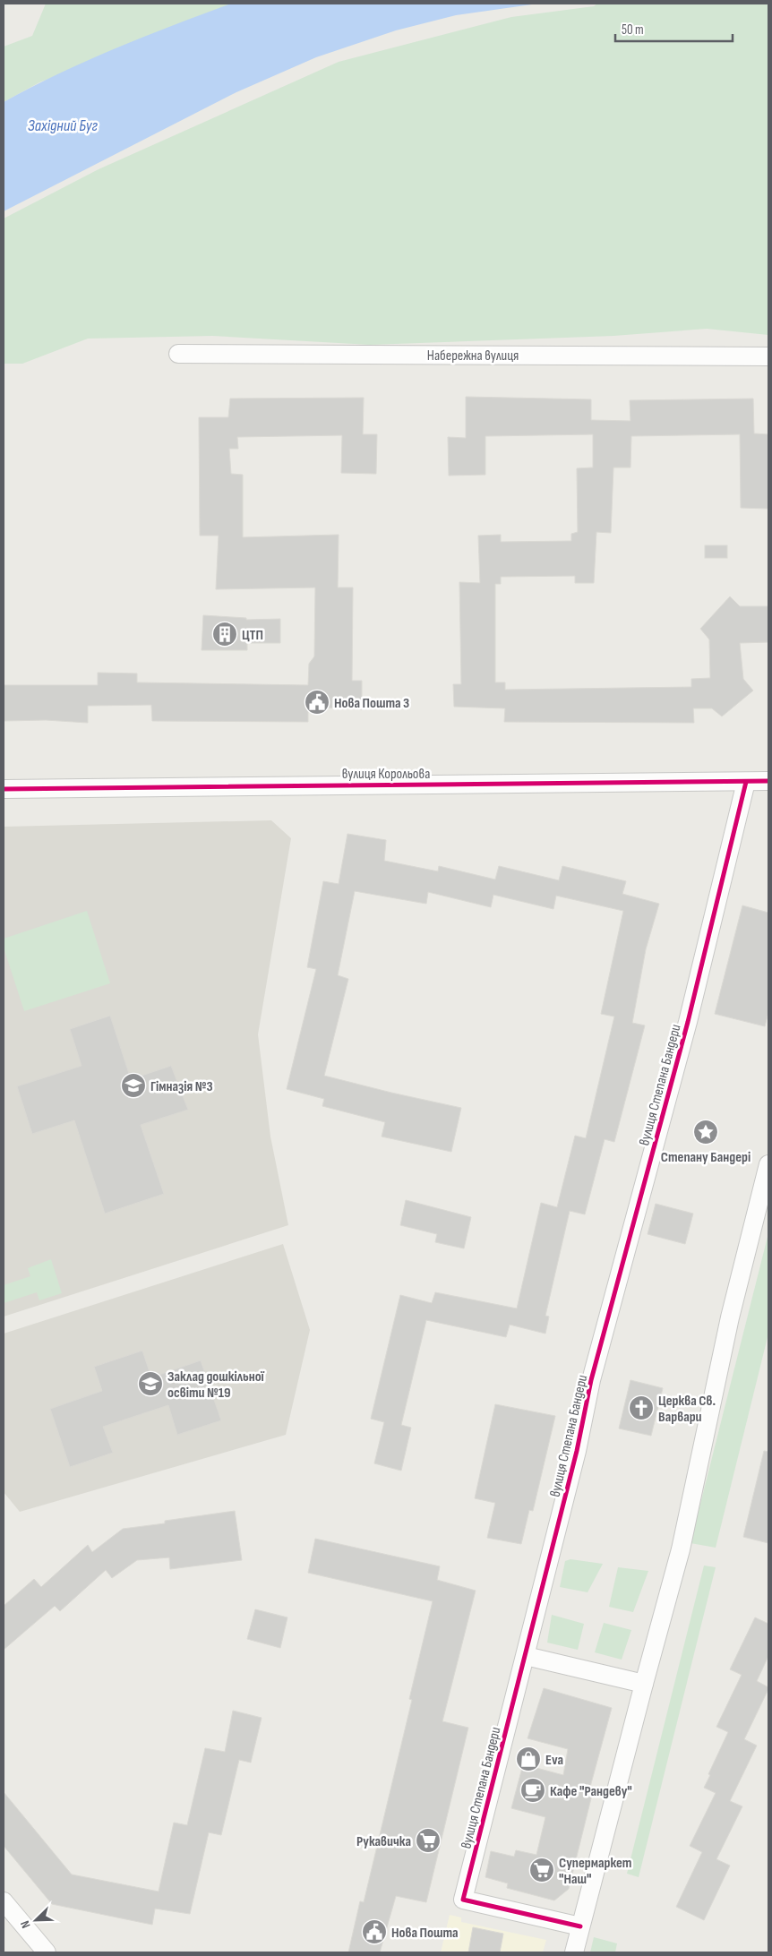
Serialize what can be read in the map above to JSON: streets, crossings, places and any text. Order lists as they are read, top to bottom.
{
  "streets": {
    "street": ["Набережна вулиця", "вулиця Корольова", "вулиця Степана Бандери"]
  },
  "crossings": [
    ["вулиця Корольова", "вулиця Степана Бандери"]
  ],
  "water": ["Західний Буг"],
  "places": {
    "building": ["ЦТП"],
    "public building": ["Нова Пошта 3", "Нова Пошта"],
    "school or university": ["Гімназія №3", "Заклад дошкільної освіти №19"],
    "place": ["Степану Бандері"],
    "church": ["Церква Св. Варвари"],
    "shop": ["Eva"],
    "cafe": ["Кафе \"Рандеву\""],
    "supermarket": ["Рукавичка", "Супермаркет \"Наш\""]
  },
  "scale_bar": "50 m",
  "north": "bottom left"
}
